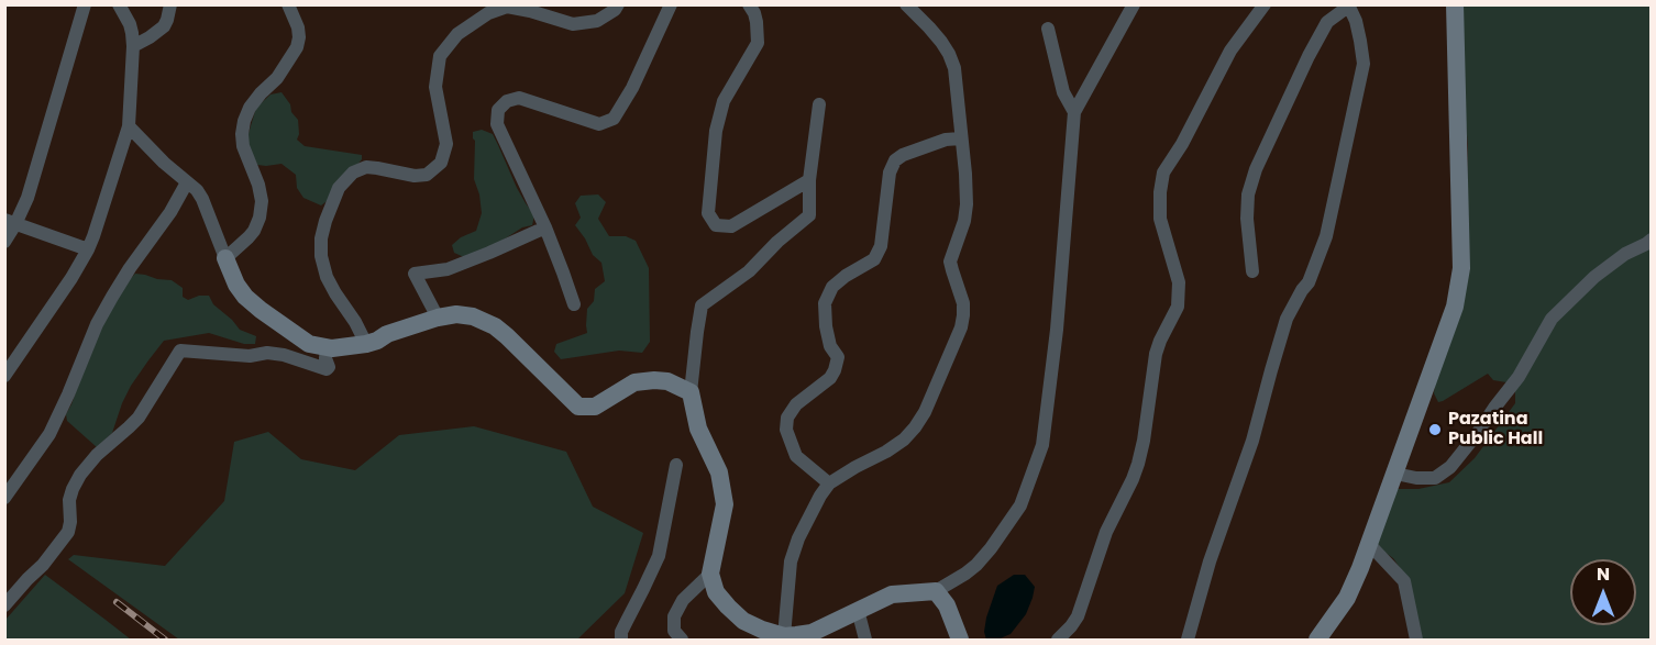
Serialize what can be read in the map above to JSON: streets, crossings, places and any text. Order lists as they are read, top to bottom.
{
  "places": ["Pazatina Public Hall"],
  "north": "top"
}
